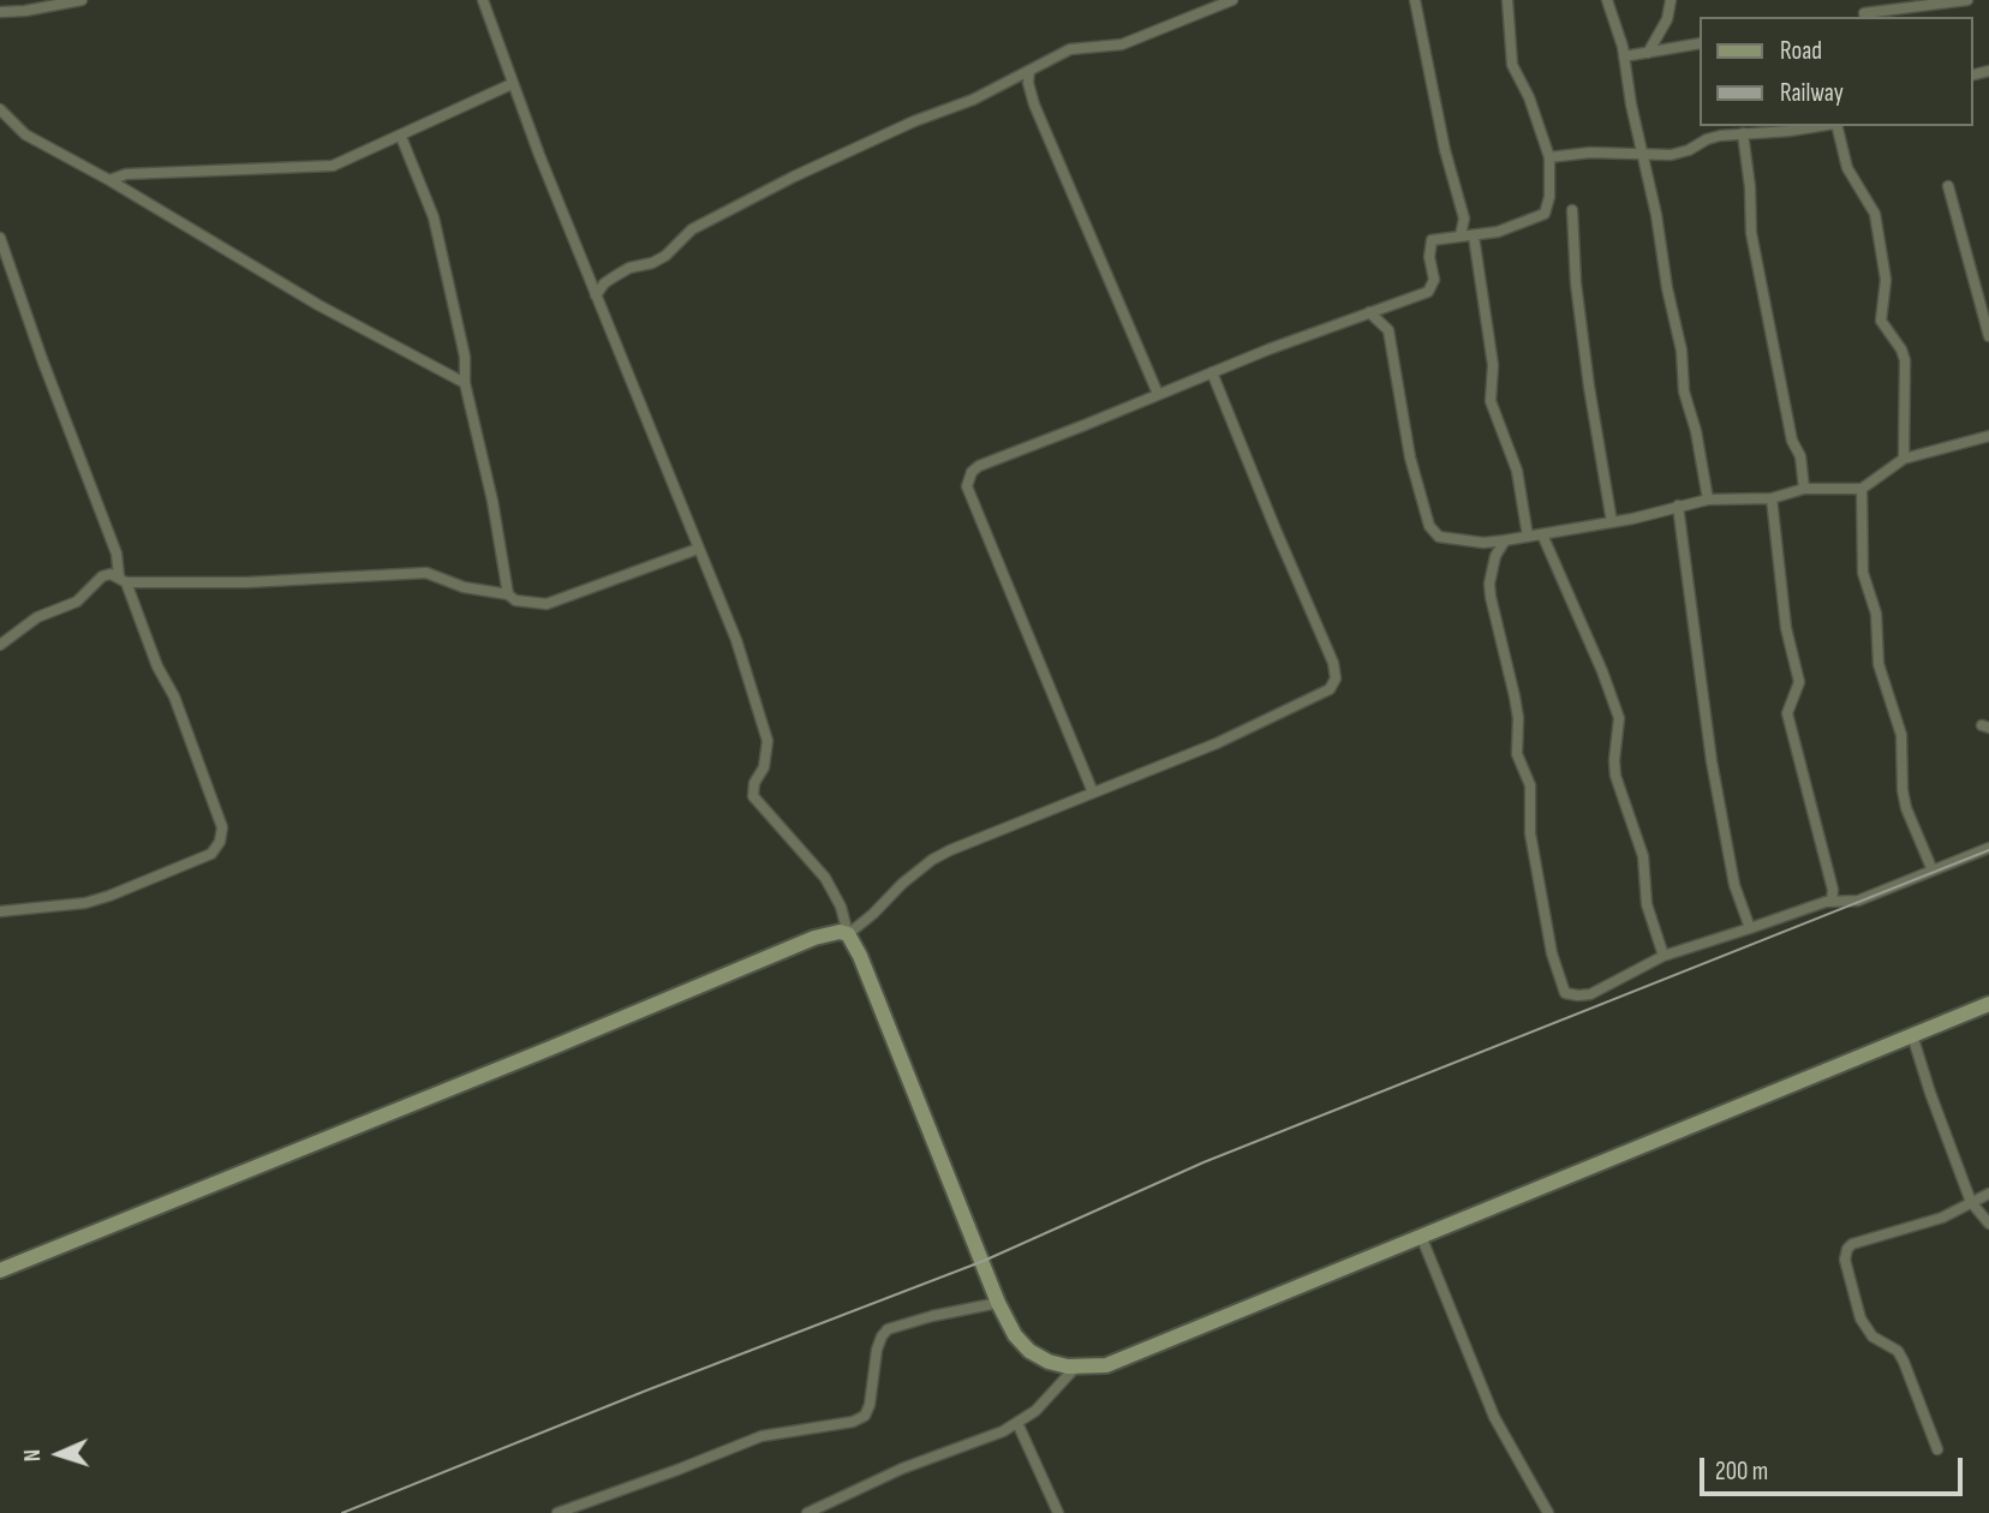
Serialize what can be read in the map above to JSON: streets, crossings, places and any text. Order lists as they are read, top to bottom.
{
  "legend": ["Road", "Railway"],
  "scale_bar": "200 m",
  "north": "left"
}
